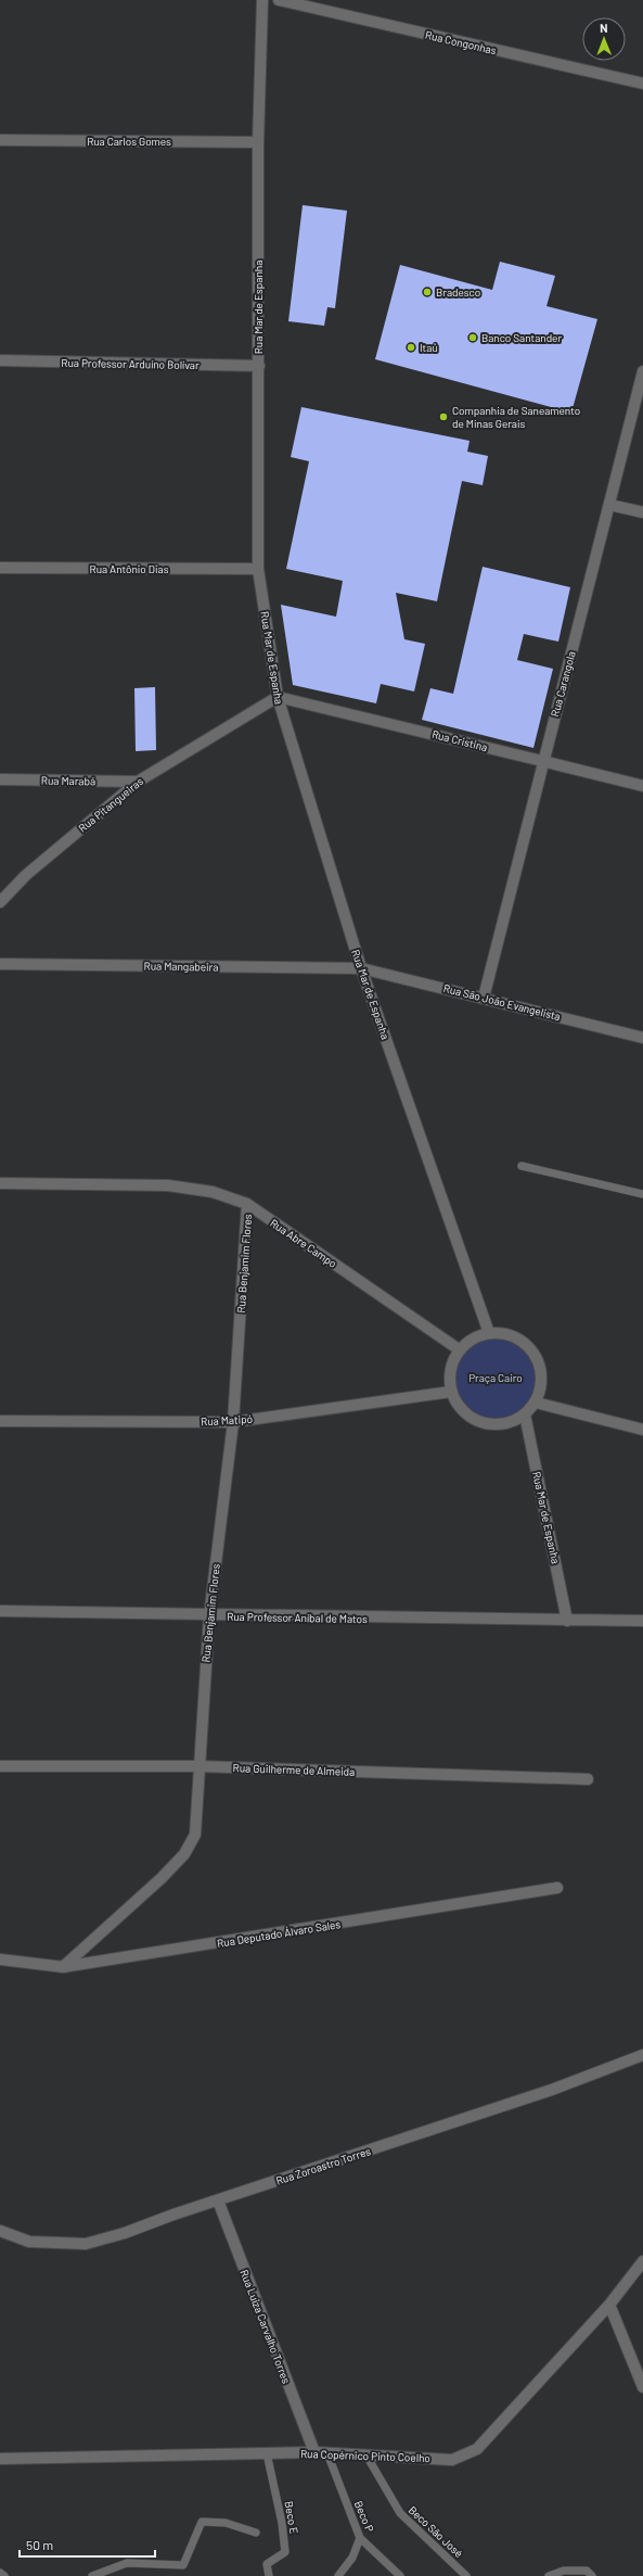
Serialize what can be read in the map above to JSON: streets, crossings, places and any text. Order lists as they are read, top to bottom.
{
  "streets": {
    "street": [
      "Rua Congonhas",
      "Rua Carlos Gomes",
      "Rua Mar de Espanha",
      "Rua Professor Arduíno Bolívar",
      "Rua Antônio Dias",
      "Rua Carangola",
      "Rua Cristina",
      "Rua Marabá",
      "Rua Pitangueiras",
      "Rua Mangabeira",
      "Rua São João Evangelista",
      "Rua Abre Campo",
      "Rua Benjamim Flores",
      "Rua Matipó",
      "Rua Professor Aníbal de Matos",
      "Rua Guilherme de Almeida",
      "Rua Deputado Álvaro Sales",
      "Rua Zoroastro Torres",
      "Rua Luiza Carvalho Torres",
      "Rua Copérnico Pinto Coelho"
    ],
    "lane": ["Beco P", "Beco E", "Beco São José"]
  },
  "crossings": [
    ["Rua Carlos Gomes", "Rua Mar de Espanha"],
    ["Rua Mar de Espanha", "Rua Professor Arduíno Bolívar"],
    ["Rua Mar de Espanha", "Rua Antônio Dias"],
    ["Rua Mar de Espanha", "Rua Cristina"],
    ["Rua Mar de Espanha", "Rua Pitangueiras"],
    ["Rua Mar de Espanha", "Rua Mangabeira"],
    ["Rua Mar de Espanha", "Rua São João Evangelista"],
    ["Rua Mar de Espanha", "Rua Abre Campo"],
    ["Rua Mar de Espanha", "Rua Matipó"],
    ["Rua Mar de Espanha", "Rua Professor Aníbal de Matos"],
    ["Rua Carangola", "Rua Cristina"],
    ["Rua Carangola", "Rua São João Evangelista"],
    ["Rua Cristina", "Rua Pitangueiras"],
    ["Rua Marabá", "Rua Pitangueiras"],
    ["Rua Mangabeira", "Rua São João Evangelista"],
    ["Rua Abre Campo", "Rua Benjamim Flores"],
    ["Rua Abre Campo", "Rua Matipó"],
    ["Rua Benjamim Flores", "Rua Matipó"],
    ["Rua Benjamim Flores", "Rua Professor Aníbal de Matos"],
    ["Rua Benjamim Flores", "Rua Guilherme de Almeida"],
    ["Rua Benjamim Flores", "Rua Deputado Álvaro Sales"],
    ["Rua Zoroastro Torres", "Rua Luiza Carvalho Torres"],
    ["Rua Luiza Carvalho Torres", "Rua Copérnico Pinto Coelho"],
    ["Rua Copérnico Pinto Coelho", "Beco P"],
    ["Rua Copérnico Pinto Coelho", "Beco E"],
    ["Rua Copérnico Pinto Coelho", "Beco São José"]
  ],
  "parks": ["Praça Cairo"],
  "places": [
    "Bradesco",
    "Banco Santander",
    "Itaú",
    "Companhia de Saneamento de Minas Gerais"
  ],
  "scale_bar": "50 m",
  "north": "top"
}
